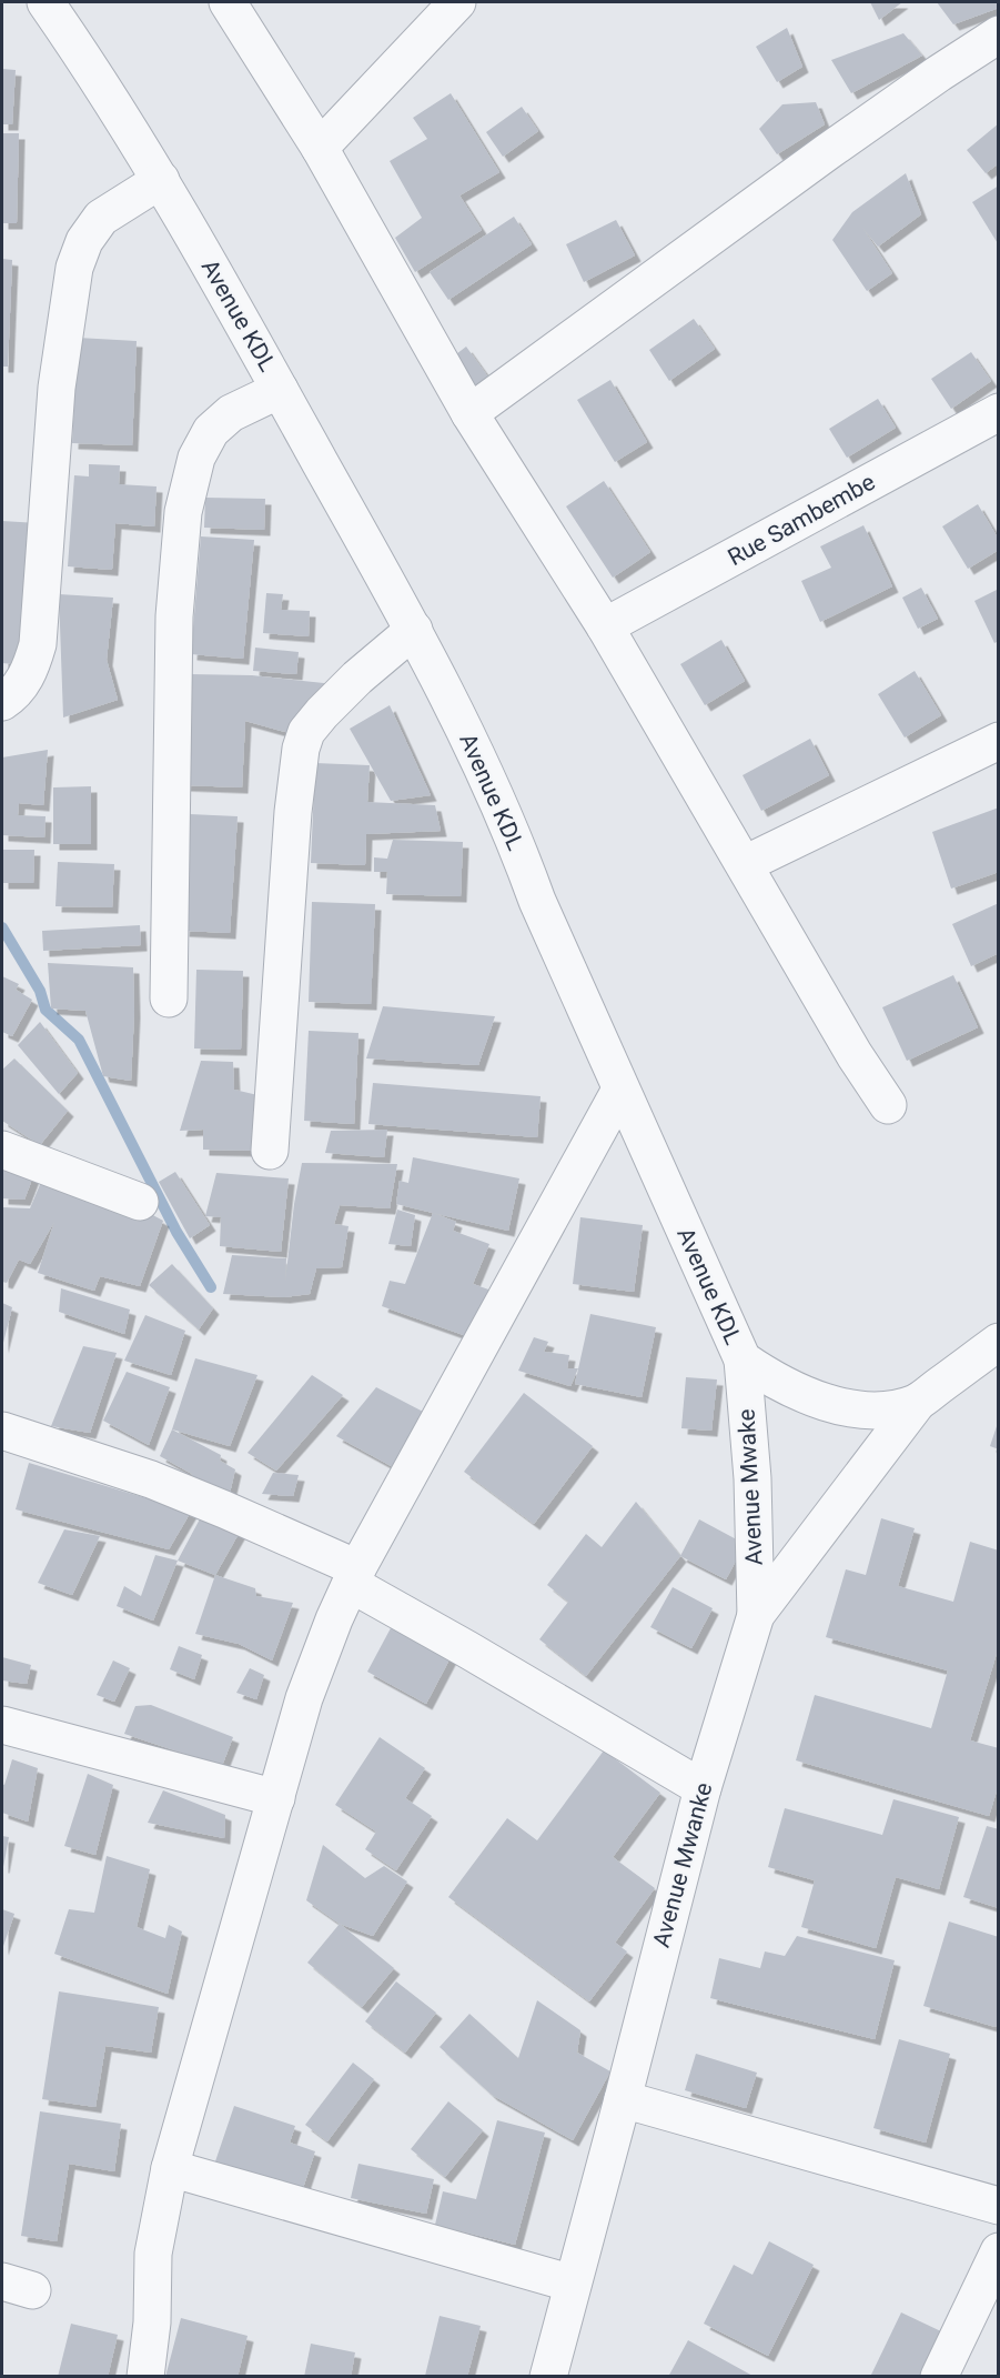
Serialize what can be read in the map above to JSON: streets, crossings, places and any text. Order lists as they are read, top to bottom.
{
  "streets": {
    "street": [
      "Avenue KDL",
      "Rue Sambembe",
      "Avenue Mwake",
      "Avenue Mwanke"
    ]
  },
  "crossings": [
    ["Avenue KDL", "Avenue Mwake"],
    ["Avenue KDL", "Avenue Mwanke"],
    ["Avenue Mwake", "Avenue Mwanke"]
  ]
}
